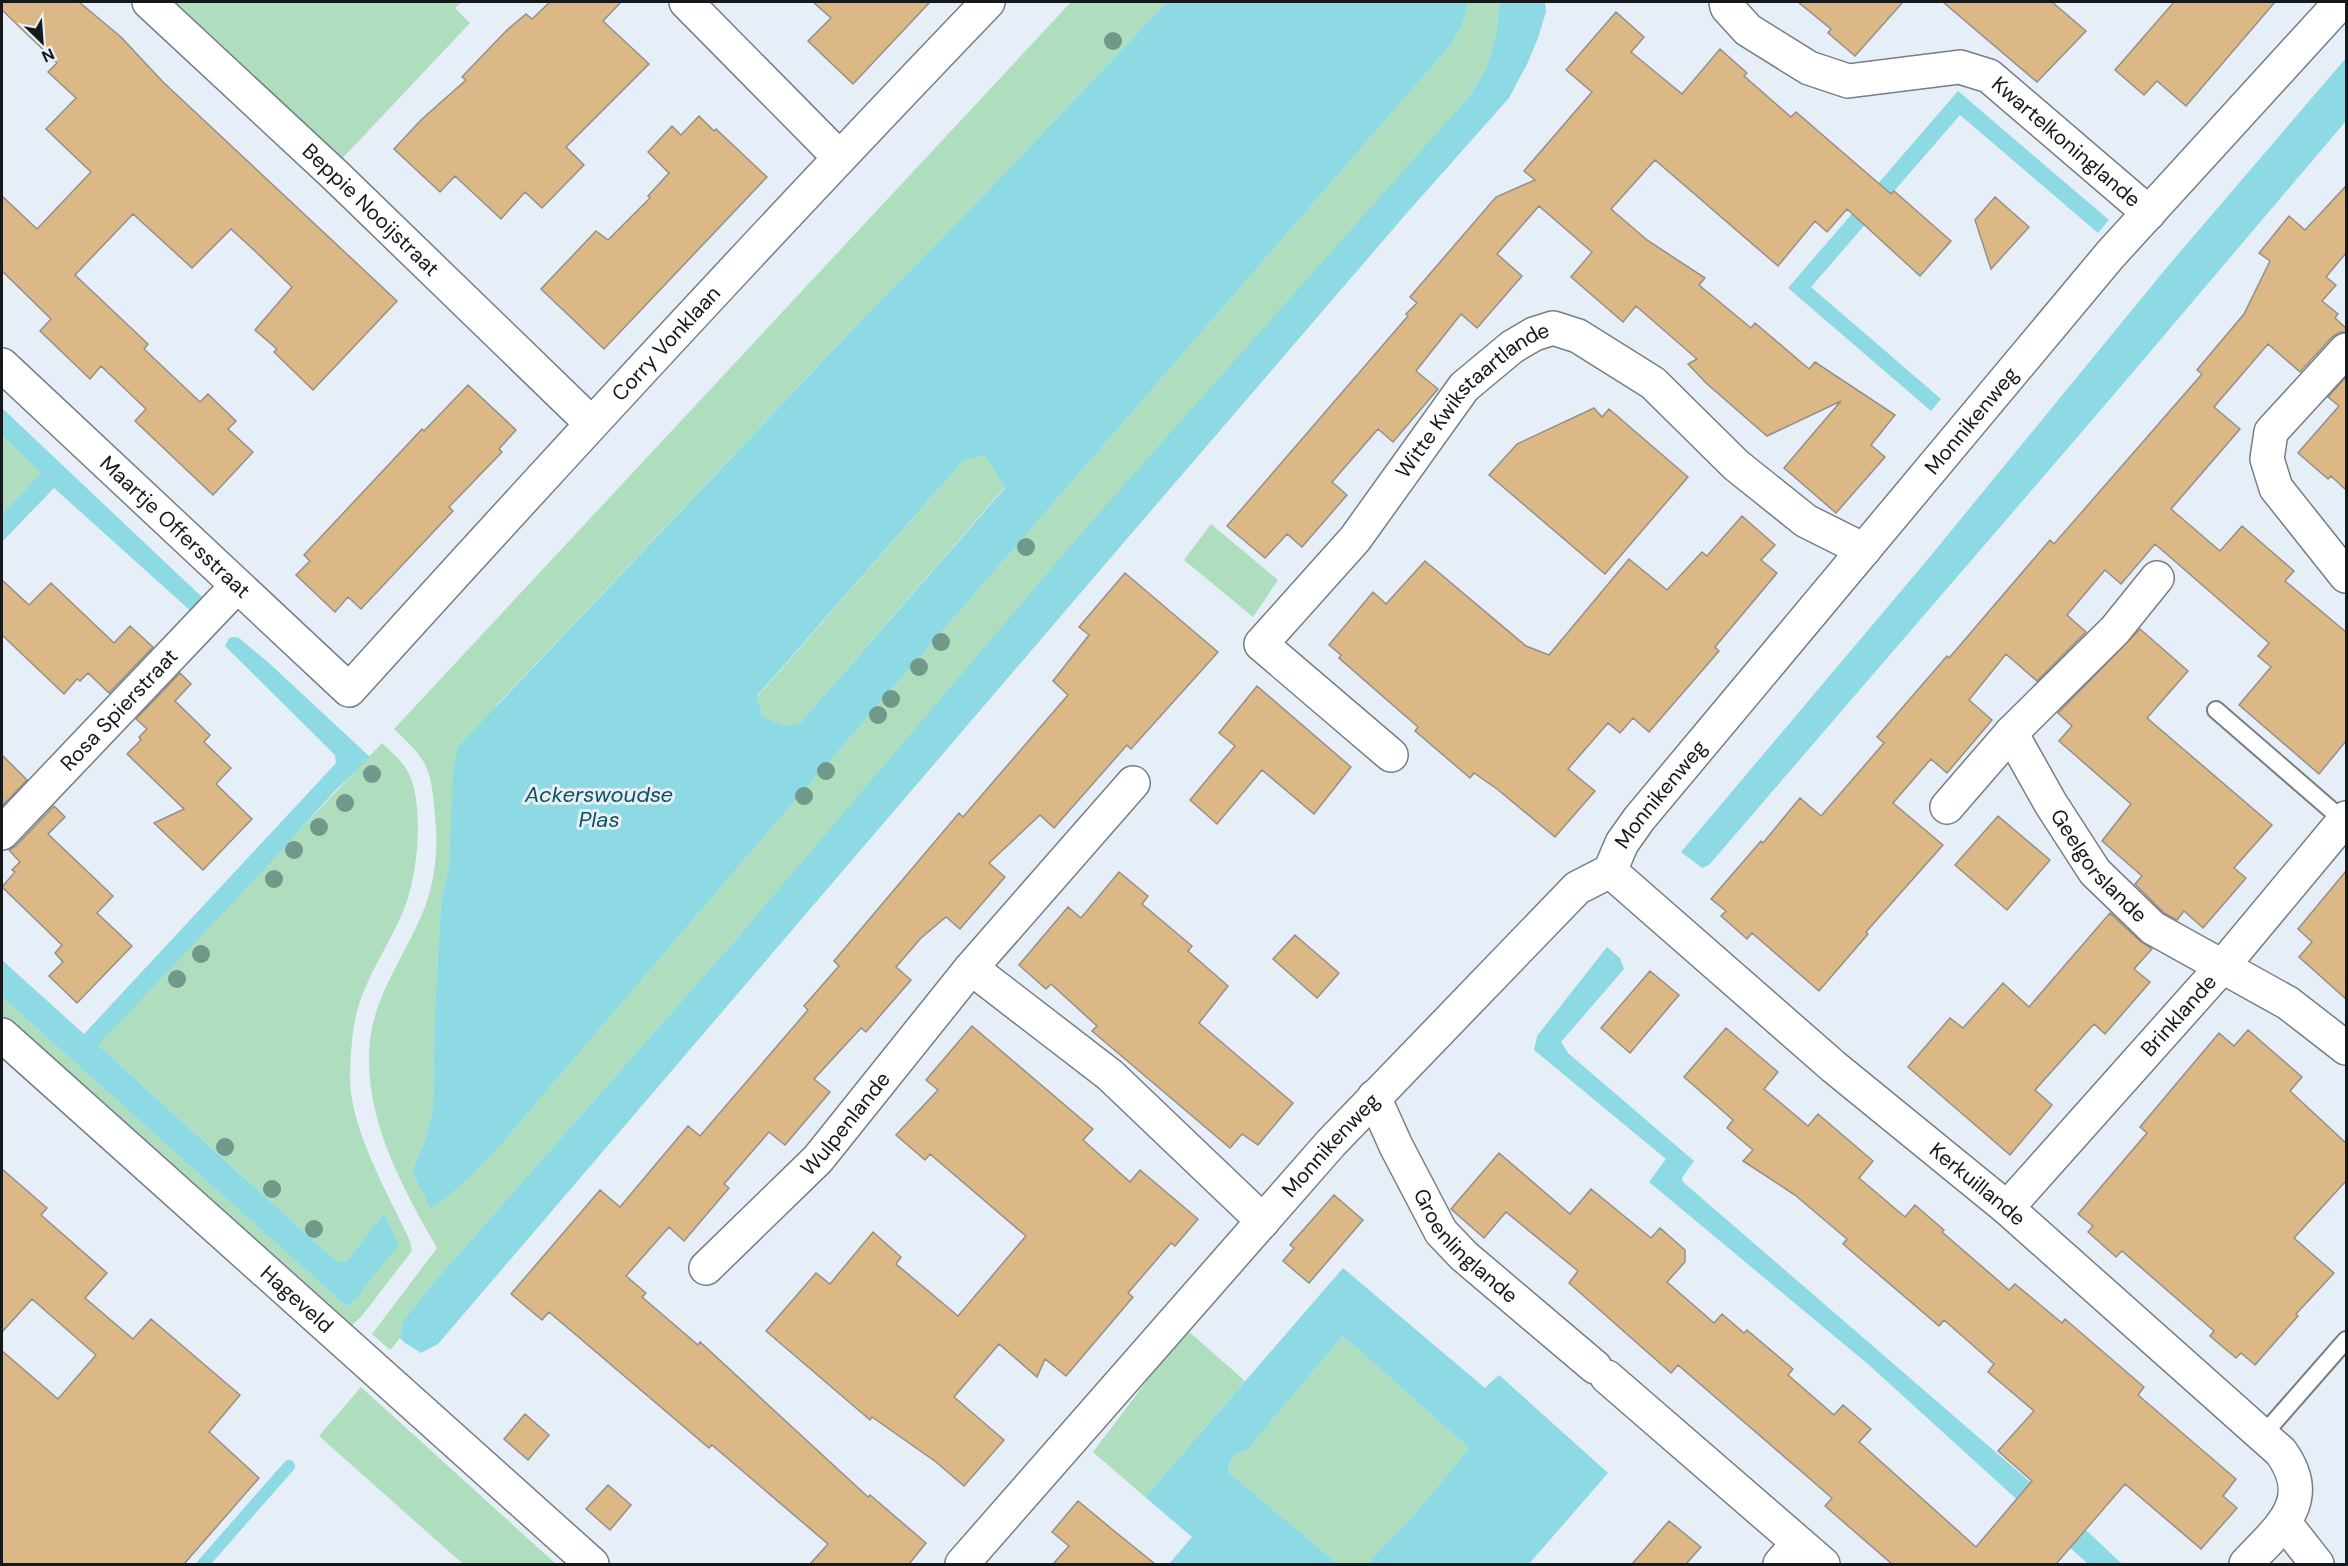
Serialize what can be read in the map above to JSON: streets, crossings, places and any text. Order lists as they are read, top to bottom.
{
  "streets": {
    "street": [
      "Kwartelkoninglande",
      "Beppie Nooijstraat",
      "Corry Vonklaan",
      "Witte Kwikstaartlande",
      "Monnikenweg",
      "Maartje Offersstraat",
      "Rosa Spierstraat",
      "Geelgorslande",
      "Brinklande",
      "Wulpenlande",
      "Kerkuillande",
      "Groenlinglande",
      "Hageveld"
    ]
  },
  "crossings": [
    ["Kwartelkoninglande", "Monnikenweg"],
    ["Beppie Nooijstraat", "Corry Vonklaan"],
    ["Corry Vonklaan", "Maartje Offersstraat"],
    ["Witte Kwikstaartlande", "Monnikenweg"],
    ["Monnikenweg", "Kerkuillande"],
    ["Monnikenweg", "Groenlinglande"],
    ["Maartje Offersstraat", "Rosa Spierstraat"],
    ["Geelgorslande", "Brinklande"],
    ["Brinklande", "Kerkuillande"]
  ],
  "water": ["Ackerswoudse Plas"],
  "north": "bottom right"
}
